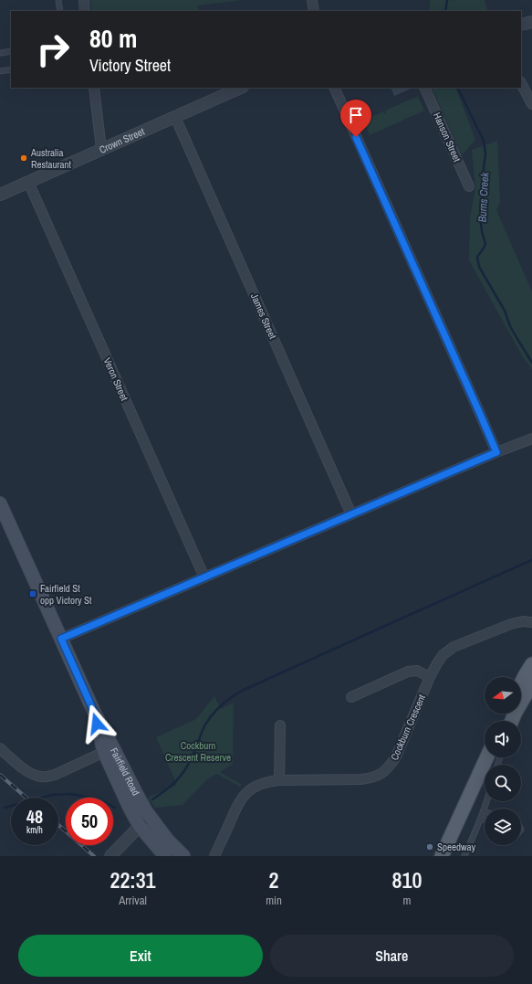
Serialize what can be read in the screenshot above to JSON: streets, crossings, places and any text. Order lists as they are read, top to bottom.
{
  "streets": {
    "main road": ["Fairfield Road"],
    "street": [
      "Hanson Street",
      "Crown Street",
      "James Street",
      "Veron Street",
      "Cockburn Crescent"
    ]
  },
  "crossings": [
    ["Crown Street", "James Street"],
    ["Crown Street", "Veron Street"]
  ],
  "water": ["Burns Creek"],
  "parks": ["Cockburn Crescent Reserve"],
  "places": {
    "other": ["Australia Restaurant", "Speedway"],
    "transit": ["Fairfield St opp Victory St"]
  },
  "north": "left",
  "page": {
    "turn": ["80 m", "Victory Street"],
    "speed": "48 km/h",
    "limit": "50",
    "eta": [
      "22:31",
      "Arrival",
      "2",
      "min",
      "810",
      "m"
    ],
    "buttons": ["Exit", "Share"]
  }
}
